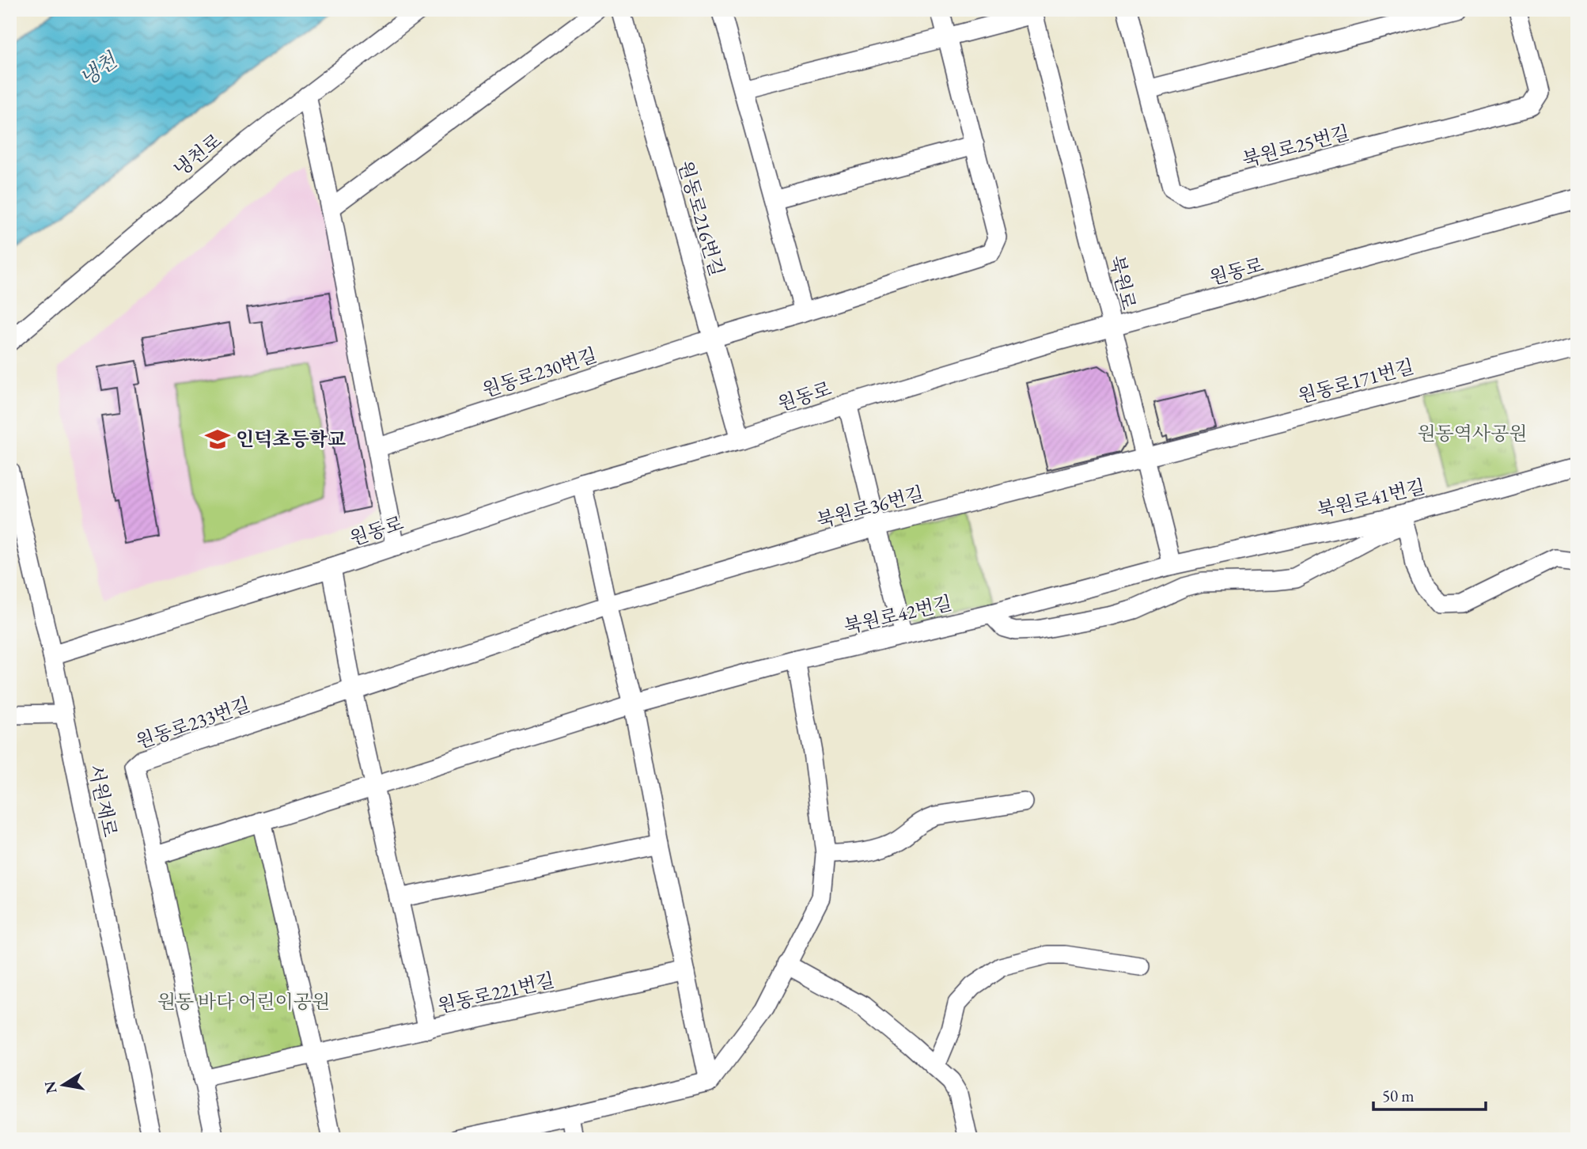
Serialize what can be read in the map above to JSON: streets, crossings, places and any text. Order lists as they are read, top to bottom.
{
  "streets": {
    "street": [
      "북원로25번길",
      "냉천로",
      "원동로216번길",
      "원동로",
      "북원로",
      "원동로230번길",
      "원동로171번길",
      "북원로41번길",
      "북원로36번길",
      "북원로42번길",
      "원동로233번길",
      "서원재로",
      "원동로221번길"
    ]
  },
  "crossings": [
    ["원동로216번길", "원동로"],
    ["원동로216번길", "원동로230번길"],
    ["원동로", "북원로"],
    ["원동로", "서원재로"],
    ["북원로", "원동로171번길"],
    ["북원로", "북원로41번길"],
    ["북원로", "북원로36번길"],
    ["북원로", "북원로42번길"],
    ["원동로171번길", "북원로36번길"],
    ["북원로41번길", "북원로42번길"],
    ["원동로233번길", "원동로221번길"]
  ],
  "water": ["냉천"],
  "parks": ["원동역사공원", "원동 바다 어린이공원"],
  "places": {
    "school or university": ["인덕초등학교"]
  },
  "scale_bar": "50 m",
  "north": "left"
}
